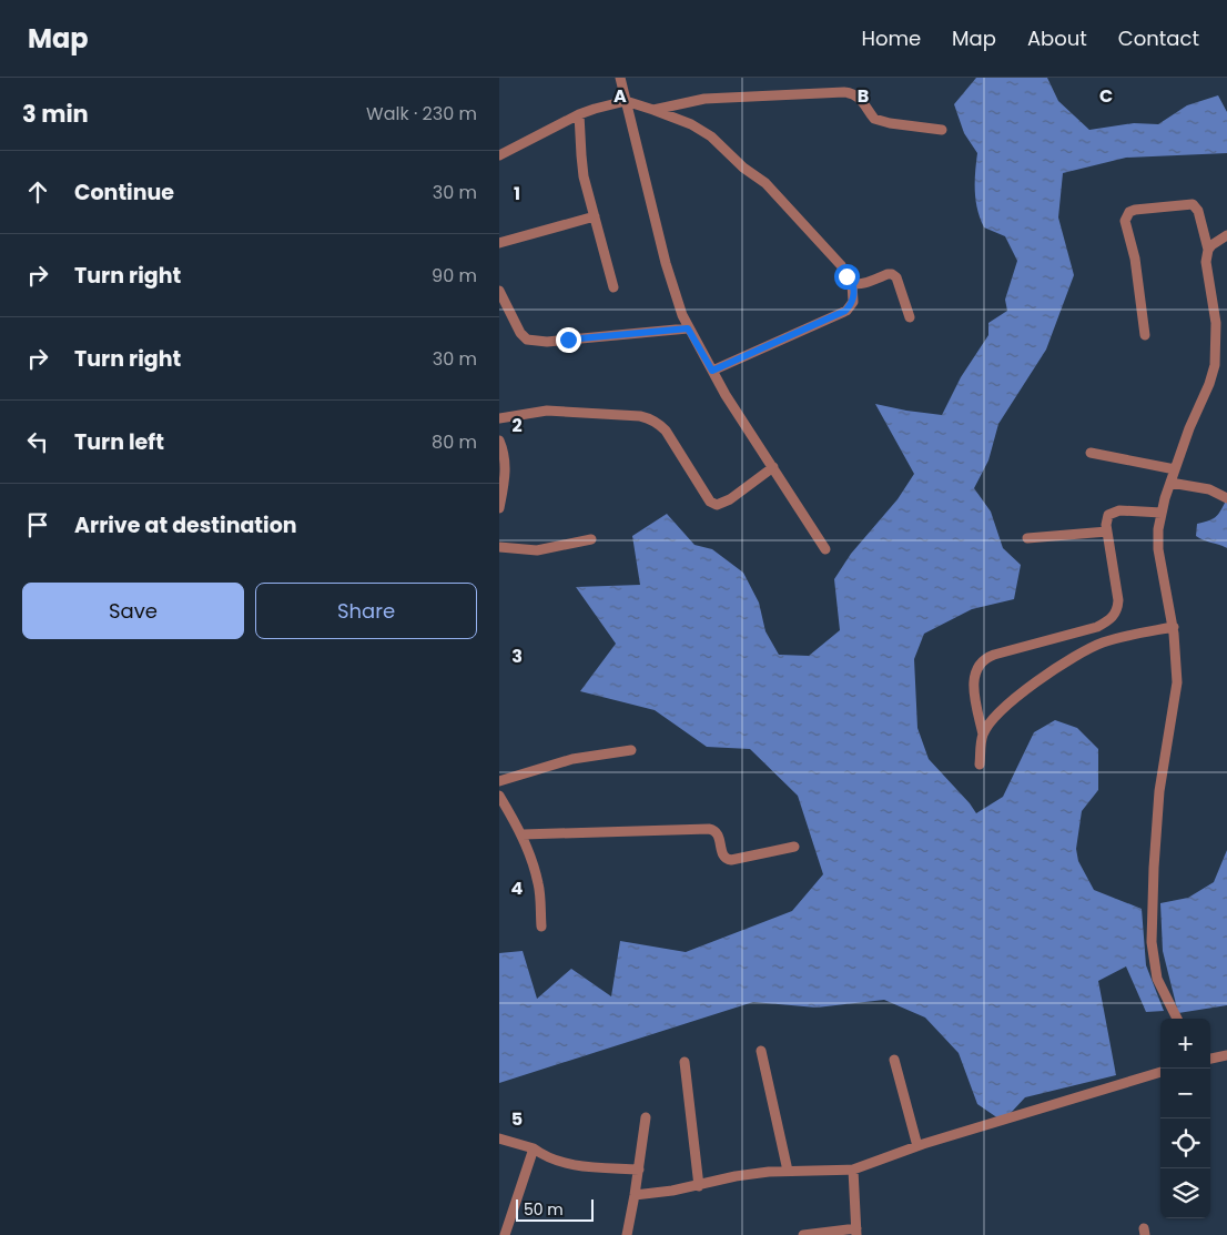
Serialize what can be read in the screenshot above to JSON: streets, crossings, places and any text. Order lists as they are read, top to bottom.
{
  "scale_bar": "50 m",
  "page": {
    "header": "Map",
    "nav": [
      "Home",
      "Map",
      "About",
      "Contact"
    ],
    "heading": ["3 min", "Walk · 230 m"],
    "list": [
      ["Continue", "30 m"],
      ["Turn right", "90 m"],
      ["Turn right", "30 m"],
      ["Turn left", "80 m"],
      "Arrive at destination"
    ],
    "buttons": ["Save", "Share"],
    "map_buttons": ["+", "−"],
    "scale": "50 m"
  },
  "grid": {
    "columns": ["A", "B", "C"],
    "rows": [
      "1",
      "2",
      "3",
      "4",
      "5"
    ]
  }
}
